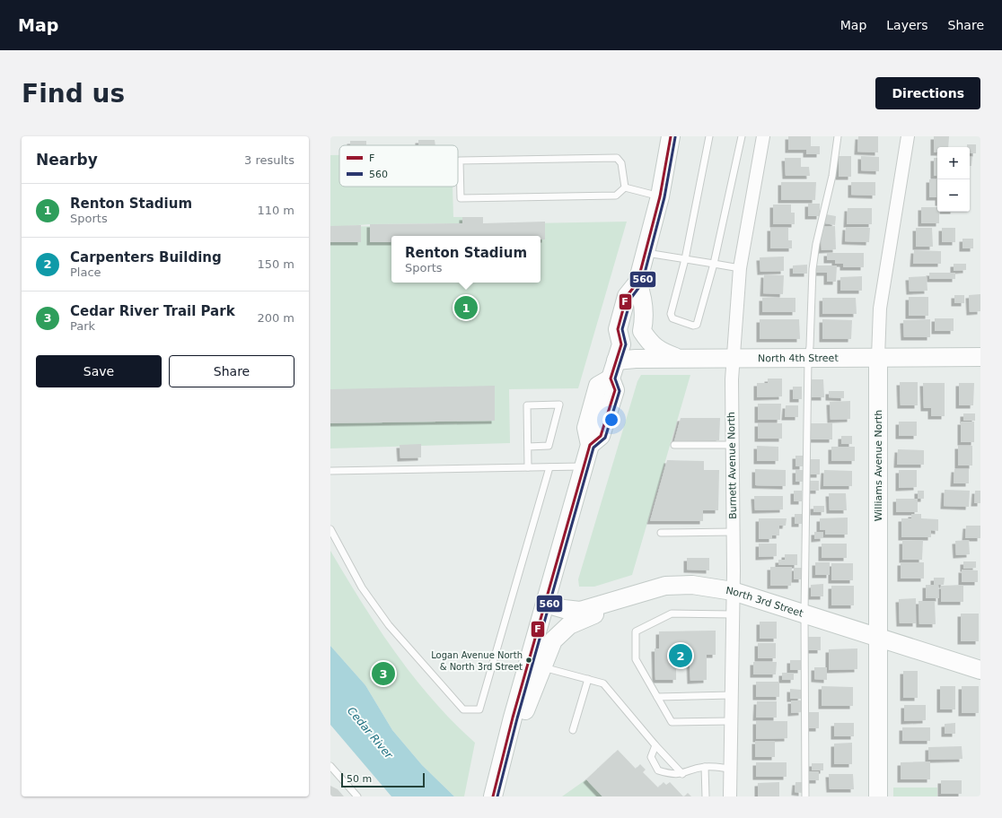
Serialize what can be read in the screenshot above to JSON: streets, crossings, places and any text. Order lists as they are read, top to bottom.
{
  "streets": {
    "main road": ["North 4th Street", "Williams Avenue North", "North 3rd Street"],
    "street": ["Burnett Avenue North"]
  },
  "crossings": [
    ["North 4th Street", "Burnett Avenue North"],
    ["North 4th Street", "Williams Avenue North"],
    ["Burnett Avenue North", "North 3rd Street"],
    ["Williams Avenue North", "North 3rd Street"]
  ],
  "water": ["Cedar River"],
  "places": ["Logan Avenue North & North 3rd Street"],
  "lines": ["transit line F", "transit line 560"],
  "legend": ["F", "560"],
  "scale_bar": "50 m",
  "page": {
    "header": "Map",
    "nav": ["Map", "Layers", "Share"],
    "buttons": [
      "Directions",
      ["Save", "Share"]
    ],
    "title": "Find us",
    "heading": ["Nearby", "3 results"],
    "map_buttons": ["+", "−"],
    "list": [
      {
        "mark": "1",
        "name": "Renton Stadium",
        "note": "Sports",
        "value": "110 m"
      },
      {
        "mark": "2",
        "name": "Carpenters Building",
        "note": "Place",
        "value": "150 m"
      },
      {
        "mark": "3",
        "name": "Cedar River Trail Park",
        "note": "Park",
        "value": "200 m"
      }
    ],
    "popup": ["Renton Stadium", "Sports"],
    "pins": ["1", "2", "3"],
    "scale": "50 m"
  }
}
